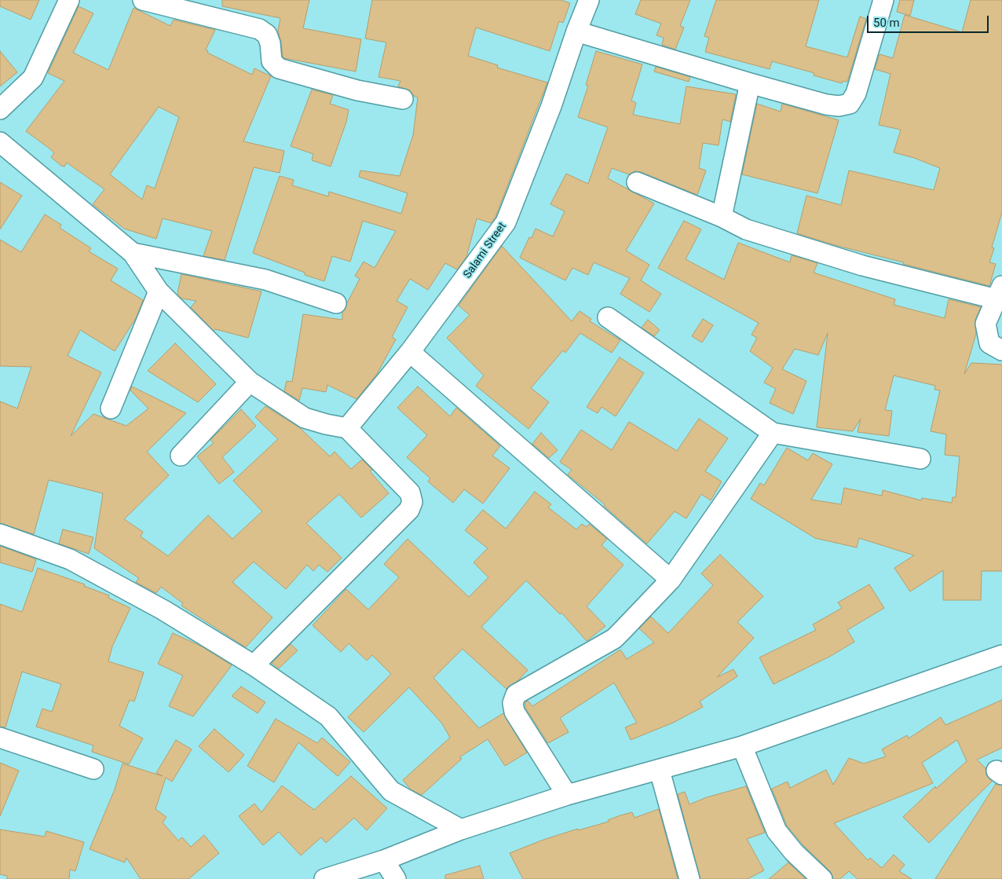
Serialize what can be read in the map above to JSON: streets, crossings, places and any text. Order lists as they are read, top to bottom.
{
  "streets": {
    "street": ["Salami Street"]
  },
  "scale_bar": "50 m"
}
